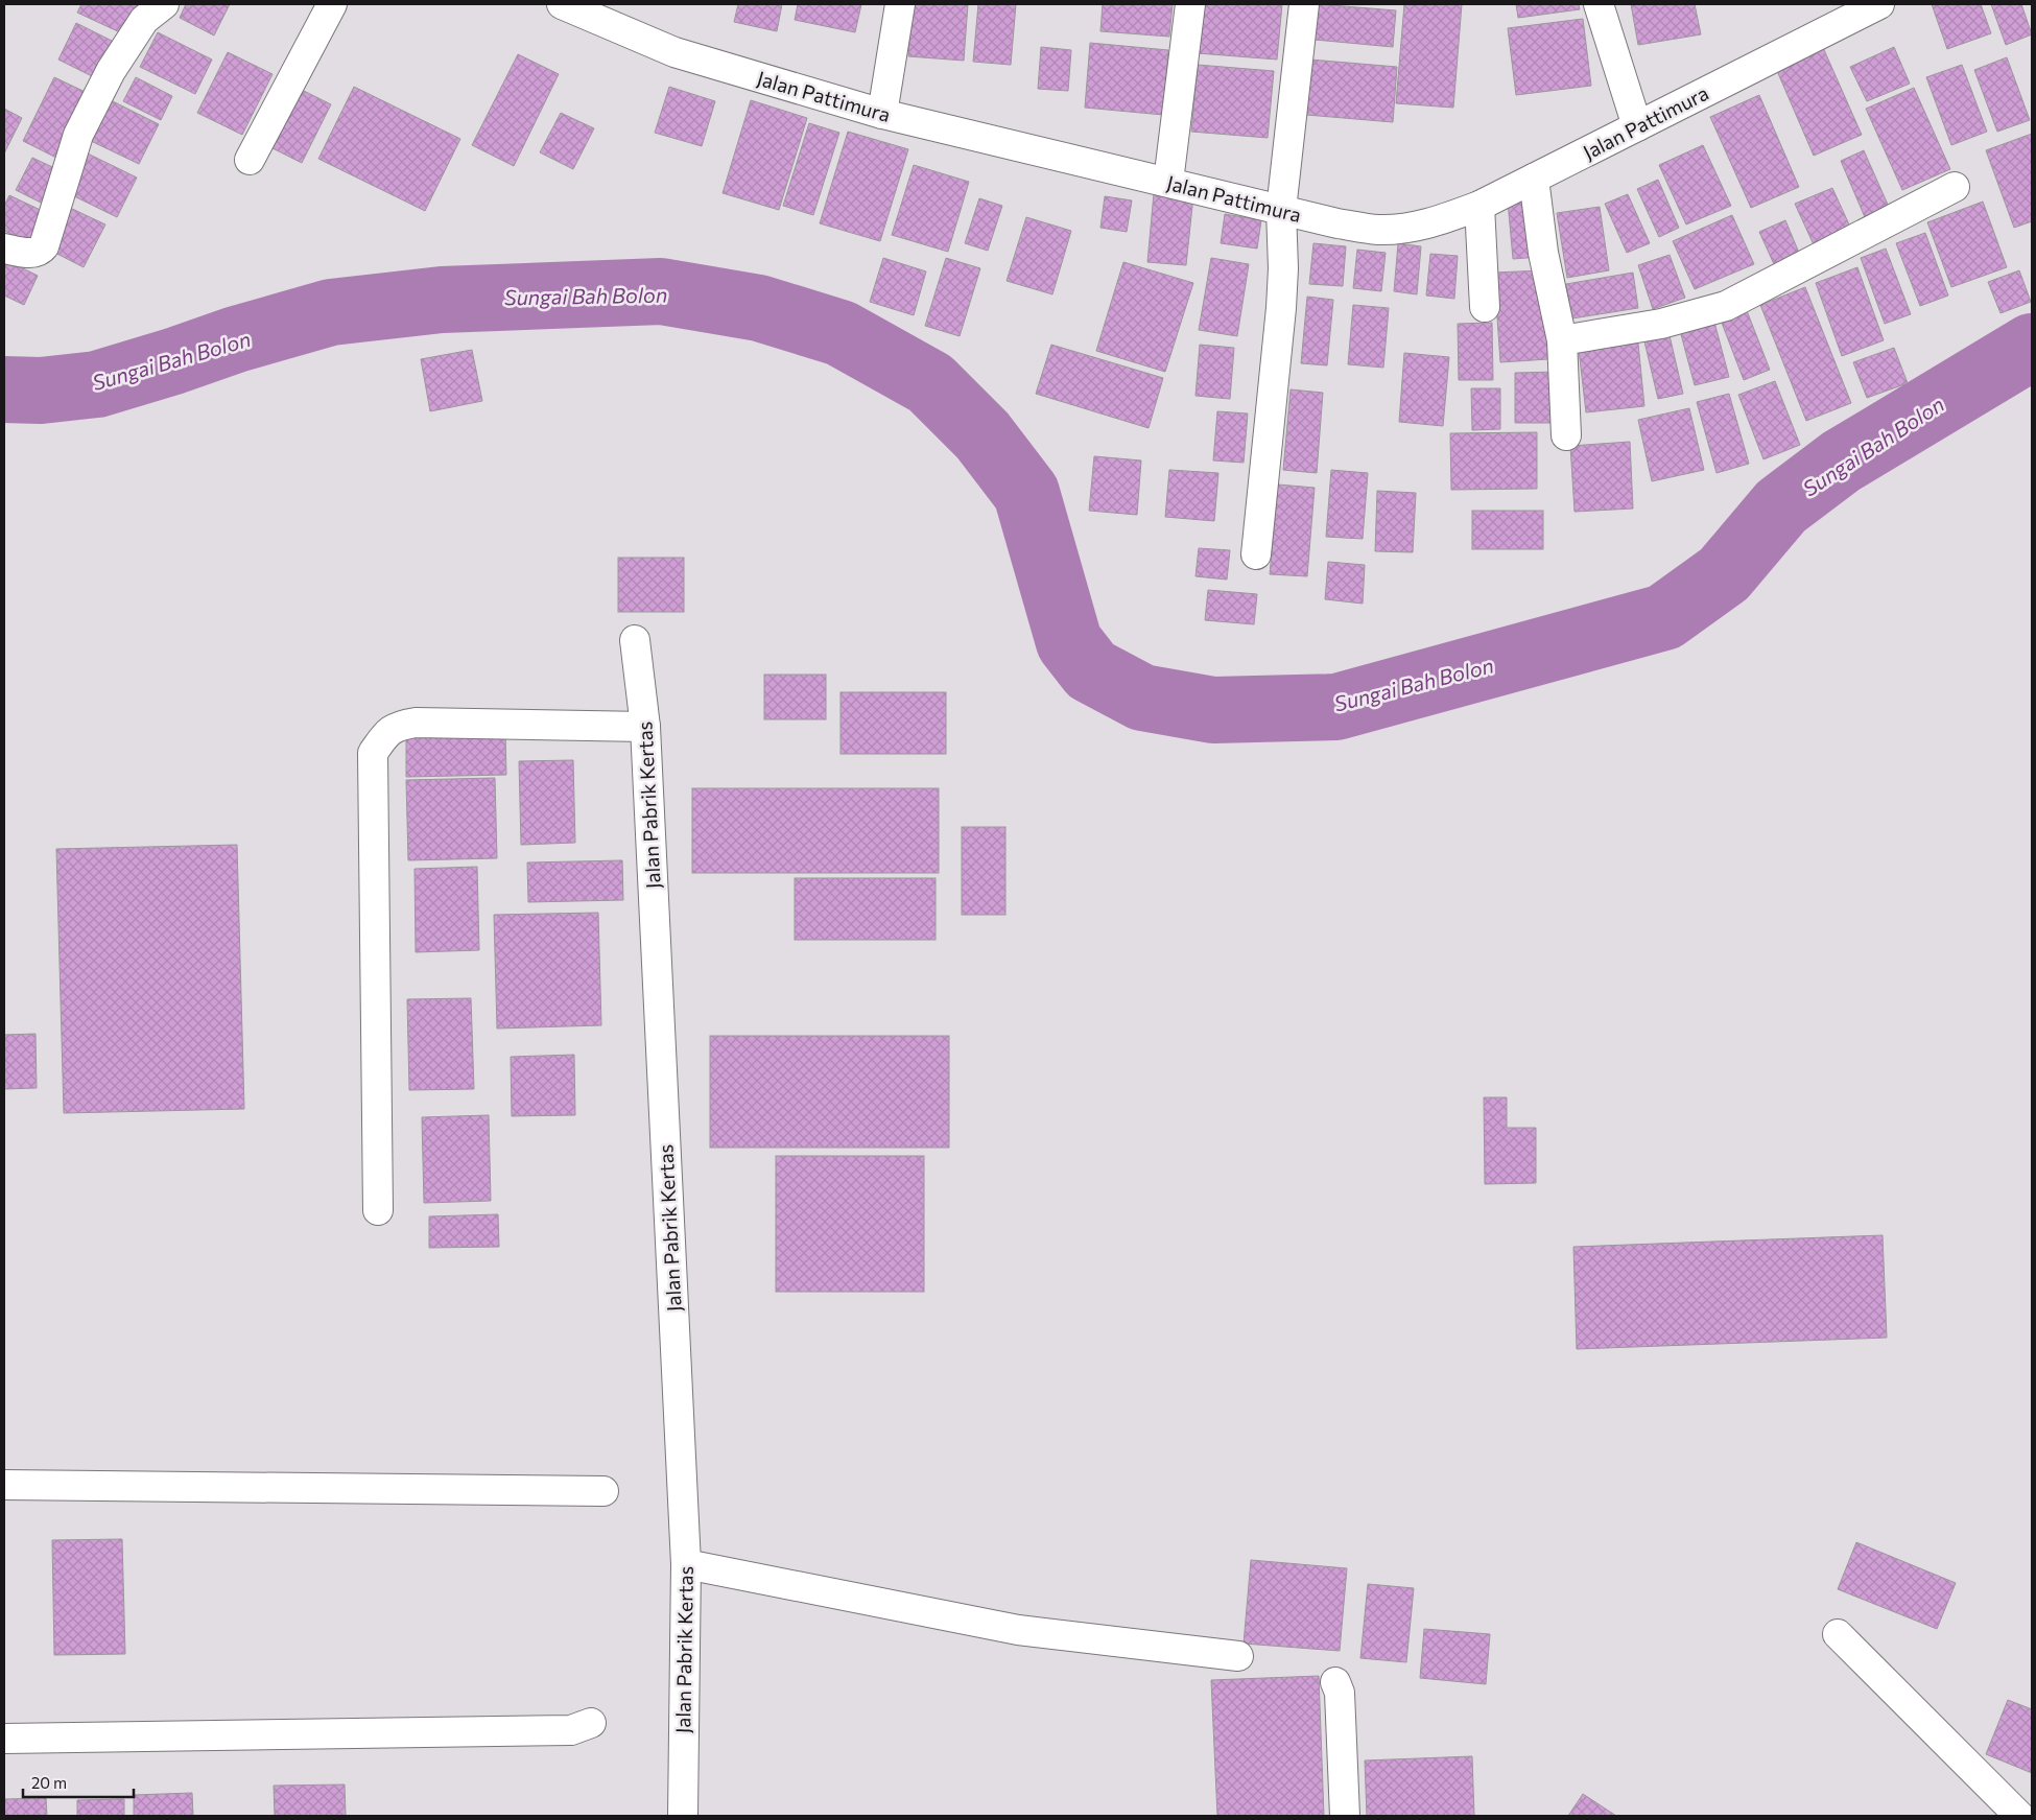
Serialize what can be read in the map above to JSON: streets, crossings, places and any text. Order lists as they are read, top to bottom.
{
  "streets": {
    "street": ["Jalan Pattimura", "Jalan Pabrik Kertas"]
  },
  "water": ["Sungai Bah Bolon"],
  "scale_bar": "20 m"
}
